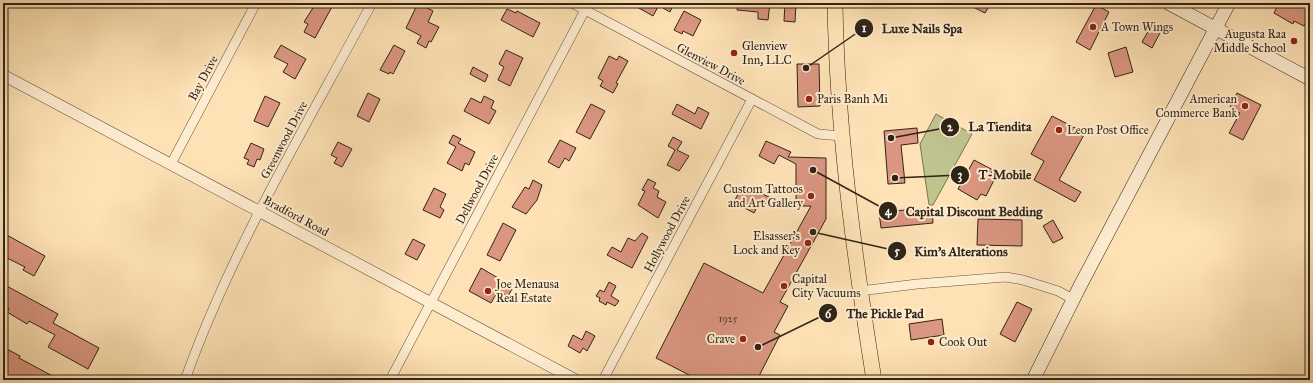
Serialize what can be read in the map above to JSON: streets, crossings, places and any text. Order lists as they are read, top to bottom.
{
  "streets": {
    "street": [
      "Glenview Drive",
      "Bay Drive",
      "Greenwood Drive",
      "Dellwood Drive",
      "Bradford Road",
      "Hollywood Drive"
    ]
  },
  "crossings": [
    ["Glenview Drive", "Dellwood Drive"],
    ["Glenview Drive", "Hollywood Drive"],
    ["Bay Drive", "Bradford Road"],
    ["Greenwood Drive", "Bradford Road"],
    ["Dellwood Drive", "Bradford Road"]
  ],
  "places": [
    "A Town Wings",
    "Augusta Raa Middle School",
    "Glenview Inn, LLC",
    "Luxe Nails Spa",
    "Paris Banh Mi",
    "American Commerce Bank",
    "Leon Post Office",
    "La Tiendita",
    "Capital Discount Bedding",
    "T-Mobile",
    "Custom Tattoos and Art Gallery",
    "Kim's Alterations",
    "Elsasser's Lock and Key",
    "Capital City Vacuums",
    "Joe Menausa Real Estate",
    "Crave",
    "Cook Out",
    "The Pickle Pad"
  ],
  "house_numbers": ["1925"]
}
